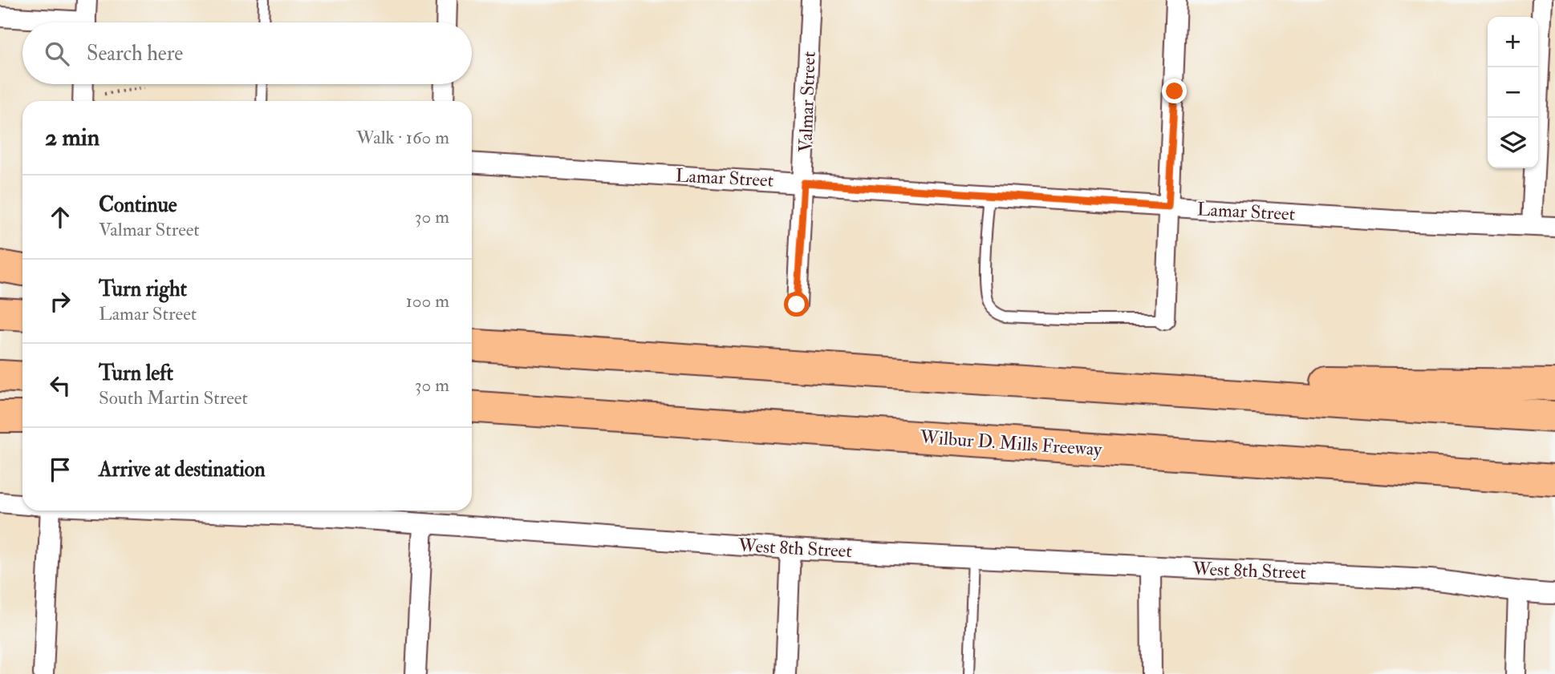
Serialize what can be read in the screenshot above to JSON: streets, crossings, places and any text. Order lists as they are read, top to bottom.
{
  "streets": {
    "highway": ["Wilbur D. Mills Freeway"],
    "street": ["Valmar Street", "Lamar Street", "West 8th Street"]
  },
  "crossings": [
    ["Valmar Street", "Lamar Street"]
  ],
  "page": {
    "map_buttons": ["+", "−"],
    "search": "Search here",
    "heading": ["2 min", "Walk · 160 m"],
    "list": [
      ["Continue", "Valmar Street", "30 m"],
      ["Turn right", "Lamar Street", "100 m"],
      ["Turn left", "South Martin Street", "30 m"],
      "Arrive at destination"
    ]
  }
}
